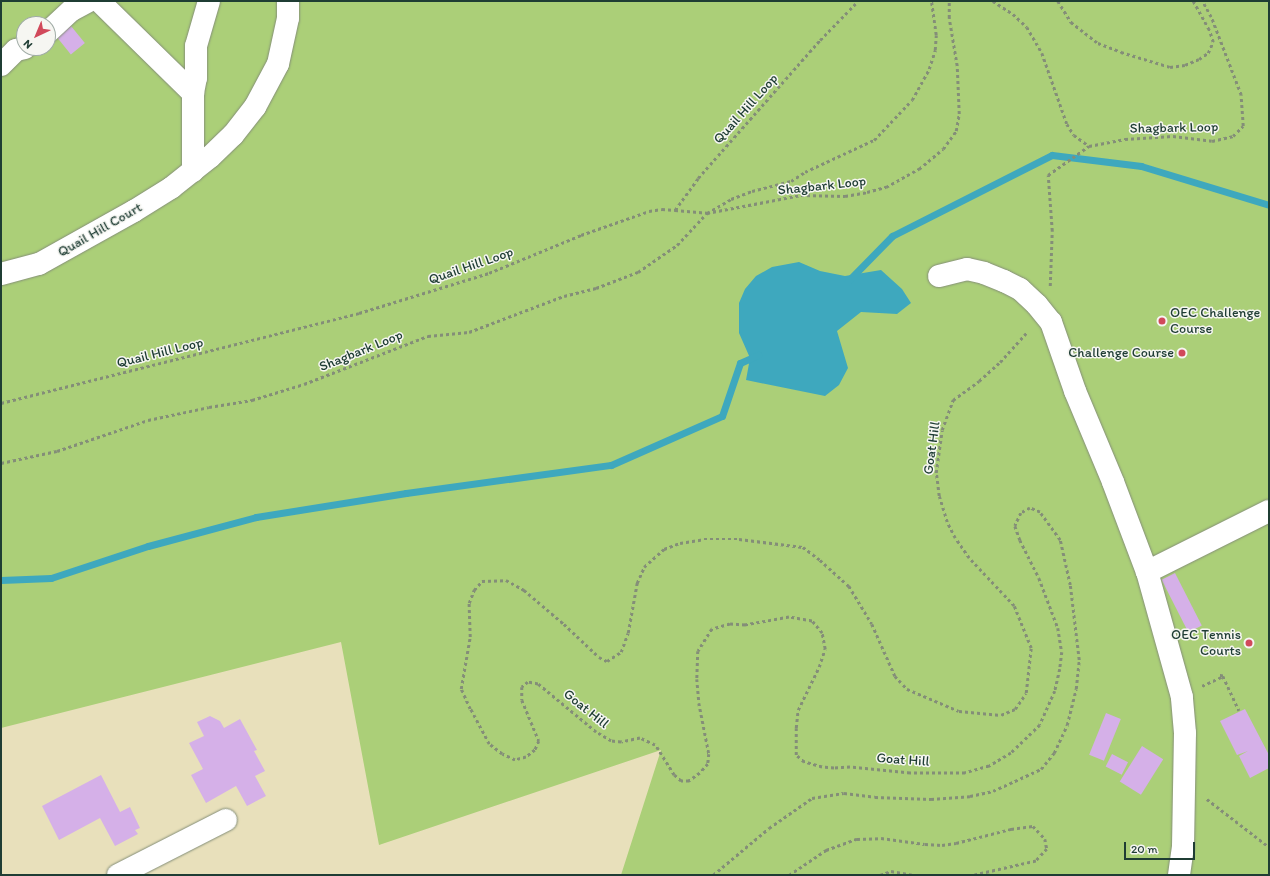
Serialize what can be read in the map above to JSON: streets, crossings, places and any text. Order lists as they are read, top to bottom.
{
  "streets": {
    "street": ["Quail Hill Court"],
    "path": ["Quail Hill Loop", "Shagbark Loop", "Goat Hill"]
  },
  "crossings": [
    ["Quail Hill Loop", "Shagbark Loop"],
    ["Shagbark Loop", "Goat Hill"]
  ],
  "places": ["OEC Challenge Course", "Challenge Course", "OEC Tennis Courts"],
  "scale_bar": "20 m",
  "north": "bottom left"
}
